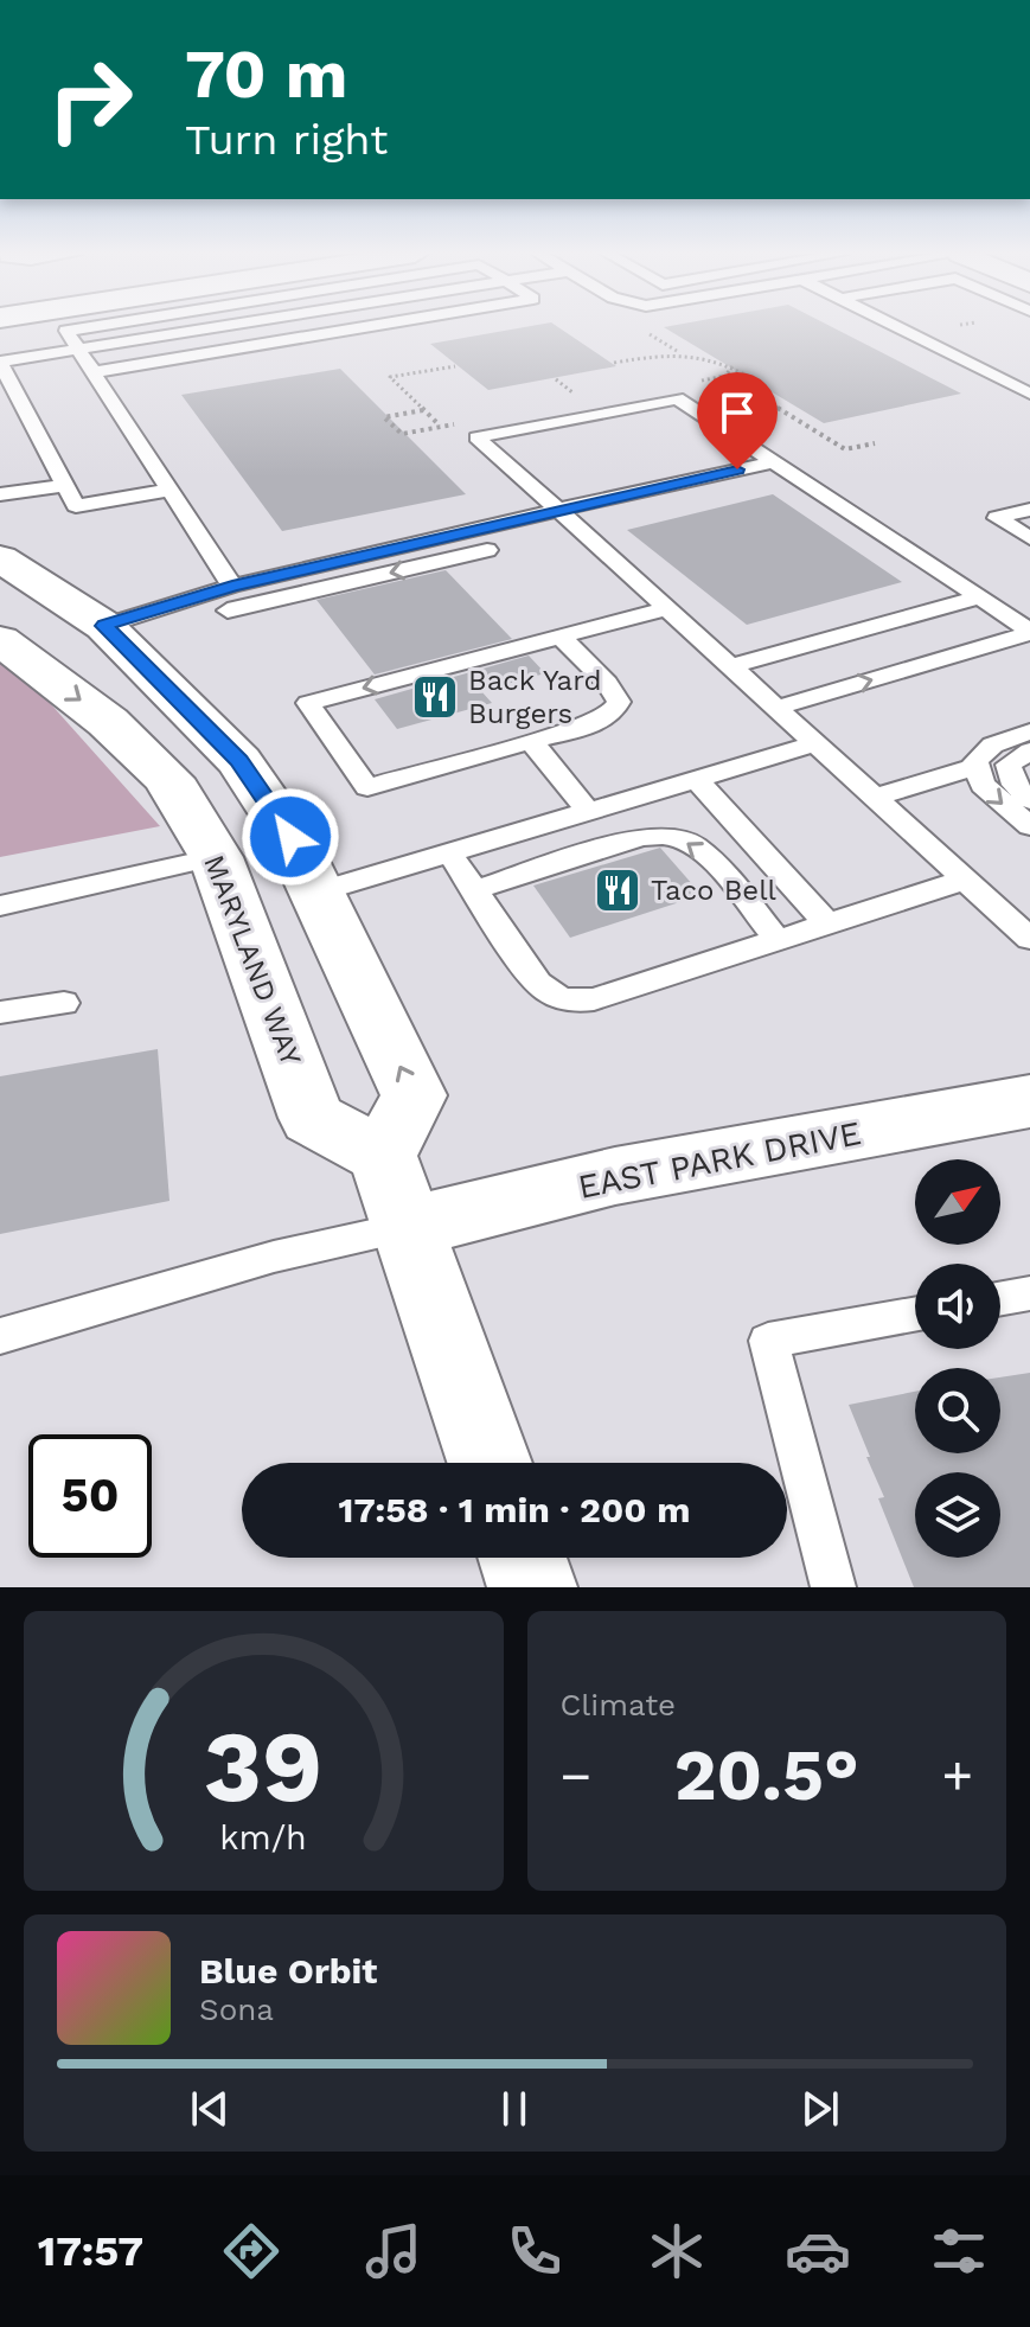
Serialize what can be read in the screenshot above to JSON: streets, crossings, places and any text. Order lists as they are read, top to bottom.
{
  "streets": {
    "main road": ["MARYLAND WAY", "EAST PARK DRIVE"]
  },
  "places": {
    "restaurant": ["Back Yard Burgers", "Taco Bell"]
  },
  "north": "top right",
  "page": {
    "turn": ["70 m", "Turn right"],
    "limit": "50",
    "trip": "17:58 · 1 min · 200 m",
    "tile": "Climate",
    "heat": ["−", "20.5°", "+"],
    "song": ["Blue Orbit", "Sona"],
    "tabs": "17:57",
    "gauge": ["39", "km/h"]
  }
}
